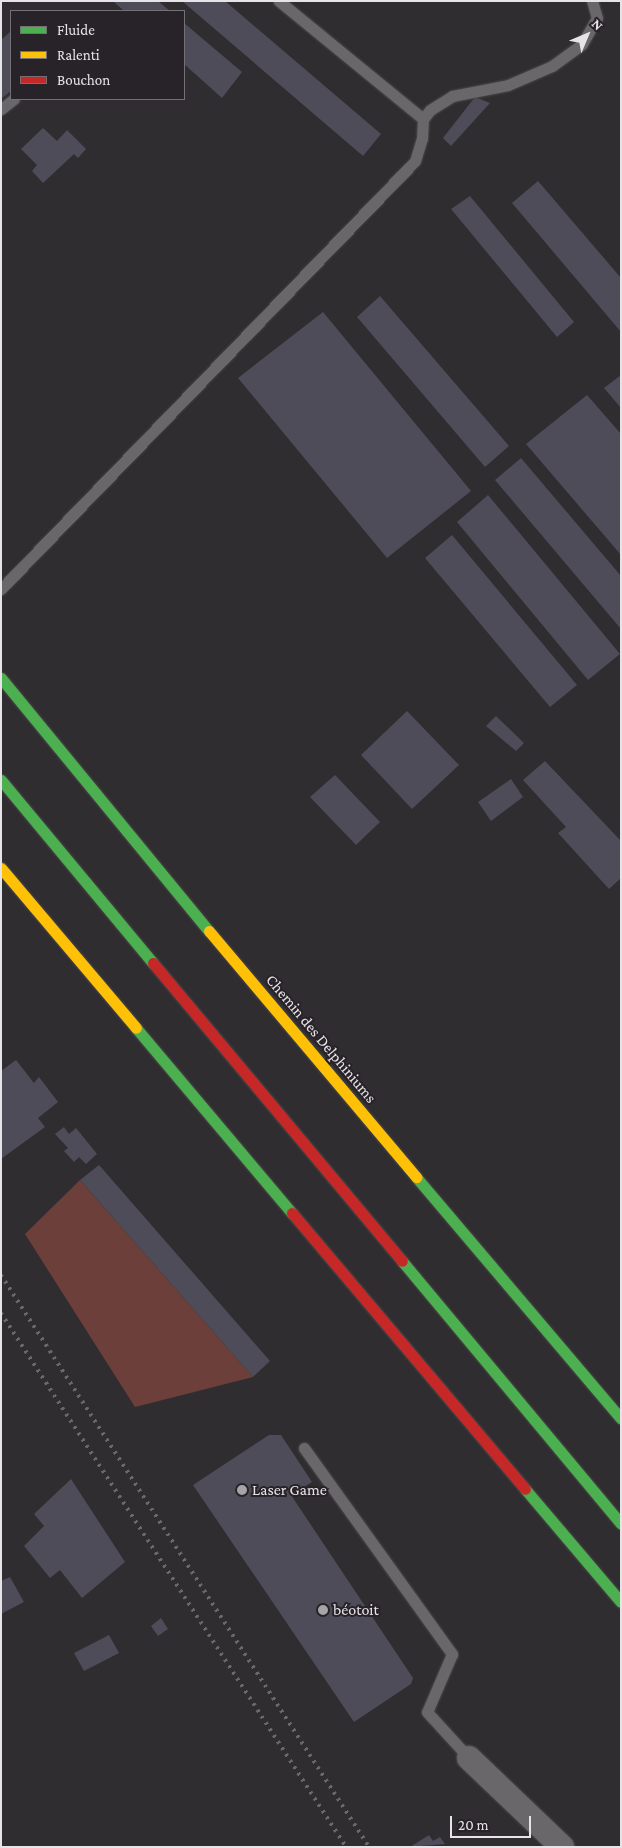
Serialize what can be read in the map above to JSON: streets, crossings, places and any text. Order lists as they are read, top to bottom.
{
  "streets": {
    "main road": ["Chemin des Delphiniums"]
  },
  "places": ["Laser Game", "béotoit"],
  "legend": ["Fluide", "Ralenti", "Bouchon"],
  "scale_bar": "20 m",
  "north": "top right"
}
